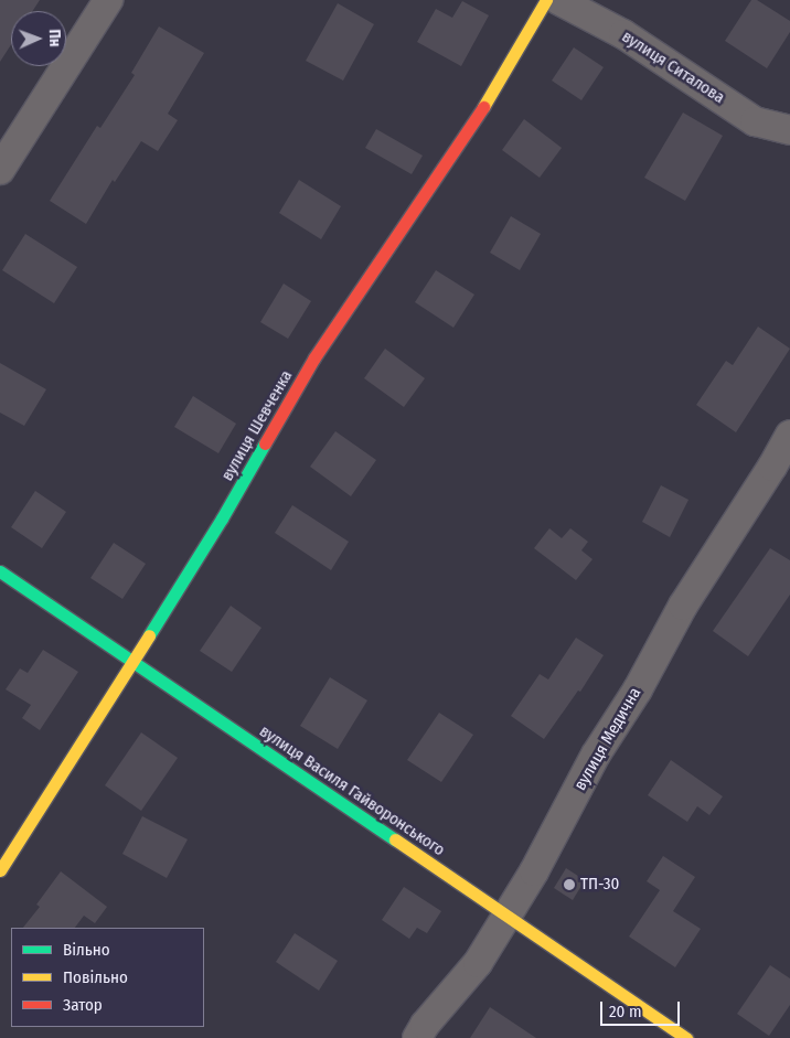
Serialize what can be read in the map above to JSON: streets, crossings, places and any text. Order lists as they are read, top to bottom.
{
  "streets": {
    "street": [
      "вулиця Ситалова",
      "вулиця Шевченка",
      "вулиця Медична",
      "вулиця Василя Гайворонського"
    ]
  },
  "crossings": [
    ["вулиця Шевченка", "вулиця Василя Гайворонського"],
    ["вулиця Медична", "вулиця Василя Гайворонського"]
  ],
  "places": ["ТП-30"],
  "legend": ["Вільно", "Повільно", "Затор"],
  "scale_bar": "20 m",
  "north": "right"
}
